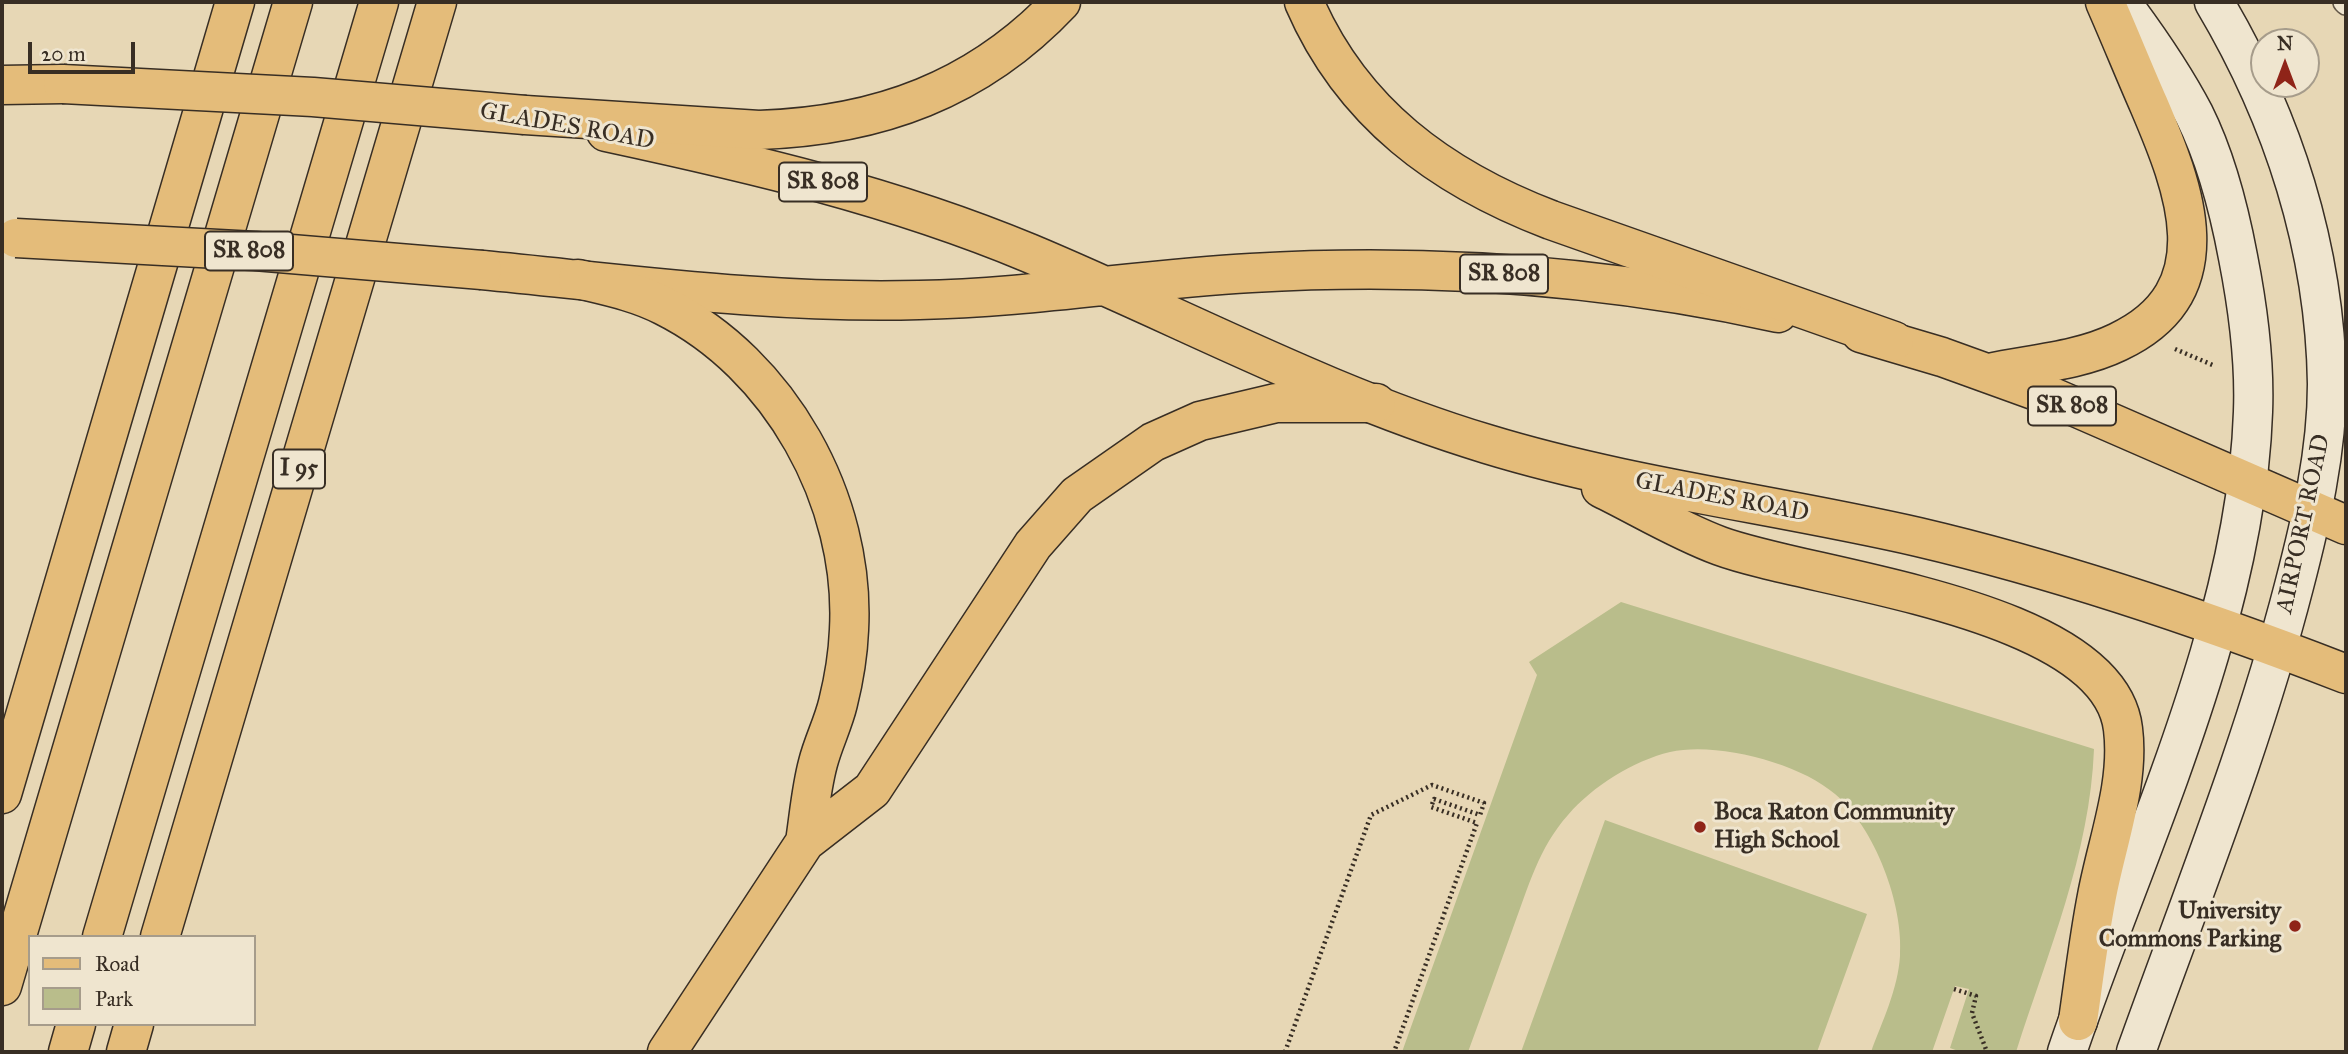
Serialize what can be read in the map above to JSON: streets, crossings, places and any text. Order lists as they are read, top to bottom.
{
  "streets": {
    "main road": ["GLADES ROAD", "SR 808", "I 95"],
    "street": ["AIRPORT ROAD"]
  },
  "crossings": [
    ["GLADES ROAD", "AIRPORT ROAD"]
  ],
  "places": ["Boca Raton Community High School", "University Commons Parking"],
  "legend": ["Road", "Park"],
  "scale_bar": "20 m",
  "north": "top"
}
